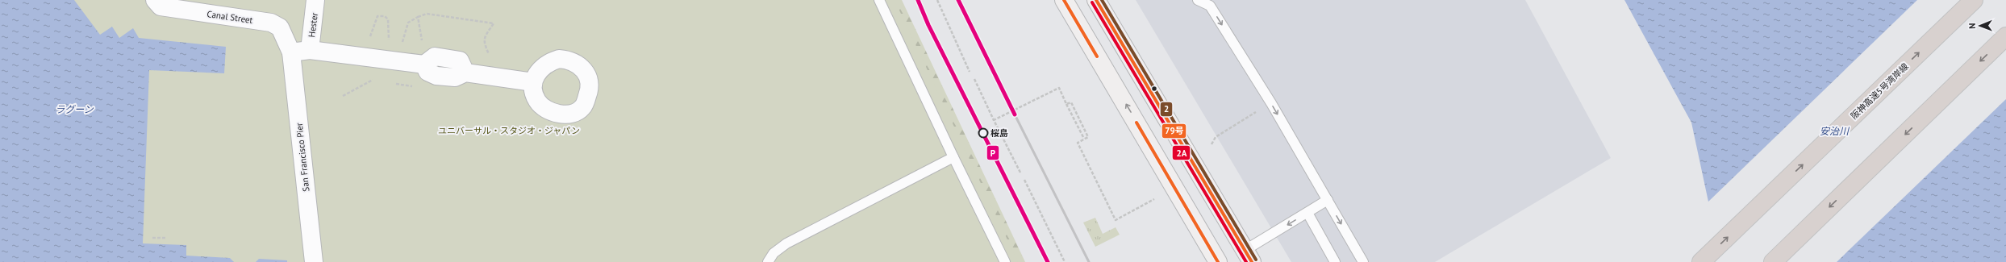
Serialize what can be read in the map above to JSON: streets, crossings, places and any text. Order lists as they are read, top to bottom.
{
  "streets": {
    "highway": ["阪神高速5号湾岸線"],
    "street": ["Canal Street", "Hester", "San Francisco Pier"]
  },
  "crossings": [
    ["Canal Street", "San Francisco Pier"]
  ],
  "water": ["ラグーン", "安治川"],
  "parks": ["ユニバーサル・スタジオ・ジャパン"],
  "places": ["桜島"],
  "lines": [
    "transit line P",
    "transit line 79号",
    "transit line 2",
    "transit line 2A"
  ],
  "north": "left"
}
